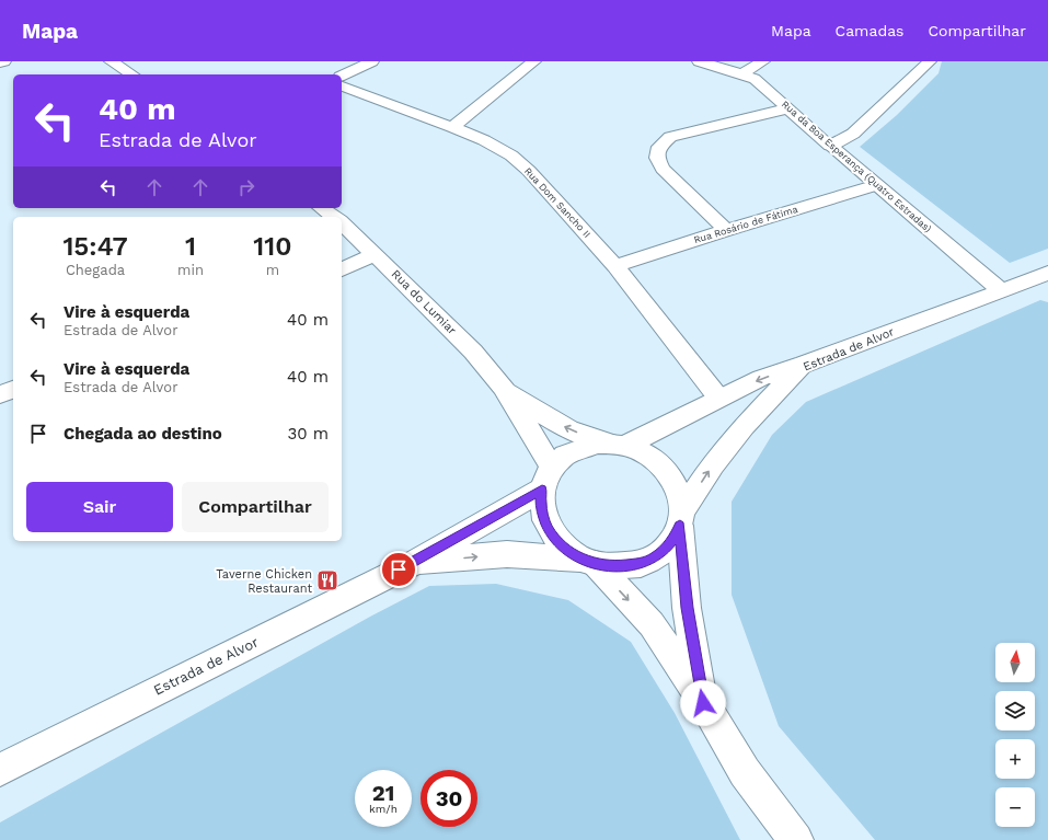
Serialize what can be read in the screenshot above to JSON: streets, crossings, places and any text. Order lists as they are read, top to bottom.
{
  "streets": {
    "street": [
      "Rua da Boa Esperança (Quatro Estradas)",
      "Rua Dom Sancho II",
      "Rua Rosário de Fátima",
      "Rua do Lumiar",
      "Estrada de Alvor"
    ]
  },
  "crossings": [
    ["Rua da Boa Esperança (Quatro Estradas)", "Rua Rosário de Fátima"],
    ["Rua da Boa Esperança (Quatro Estradas)", "Estrada de Alvor"],
    ["Rua Dom Sancho II", "Rua Rosário de Fátima"]
  ],
  "places": {
    "restaurant": ["Taverne Chicken Restaurant"]
  },
  "north": "top",
  "page": {
    "header": "Mapa",
    "nav": ["Mapa", "Camadas", "Compartilhar"],
    "turn": ["40 m", "Estrada de Alvor"],
    "eta": [
      "15:47",
      "Chegada",
      "1",
      "min",
      "110",
      "m"
    ],
    "list": [
      {
        "name": "Vire à esquerda",
        "note": "Estrada de Alvor",
        "value": "40 m"
      },
      {
        "name": "Vire à esquerda",
        "note": "Estrada de Alvor",
        "value": "40 m"
      },
      {
        "name": "Chegada ao destino",
        "value": "30 m"
      }
    ],
    "buttons": ["Sair", "Compartilhar"],
    "map_buttons": ["+", "−"],
    "speed": "21 km/h",
    "limit": "30"
  }
}
